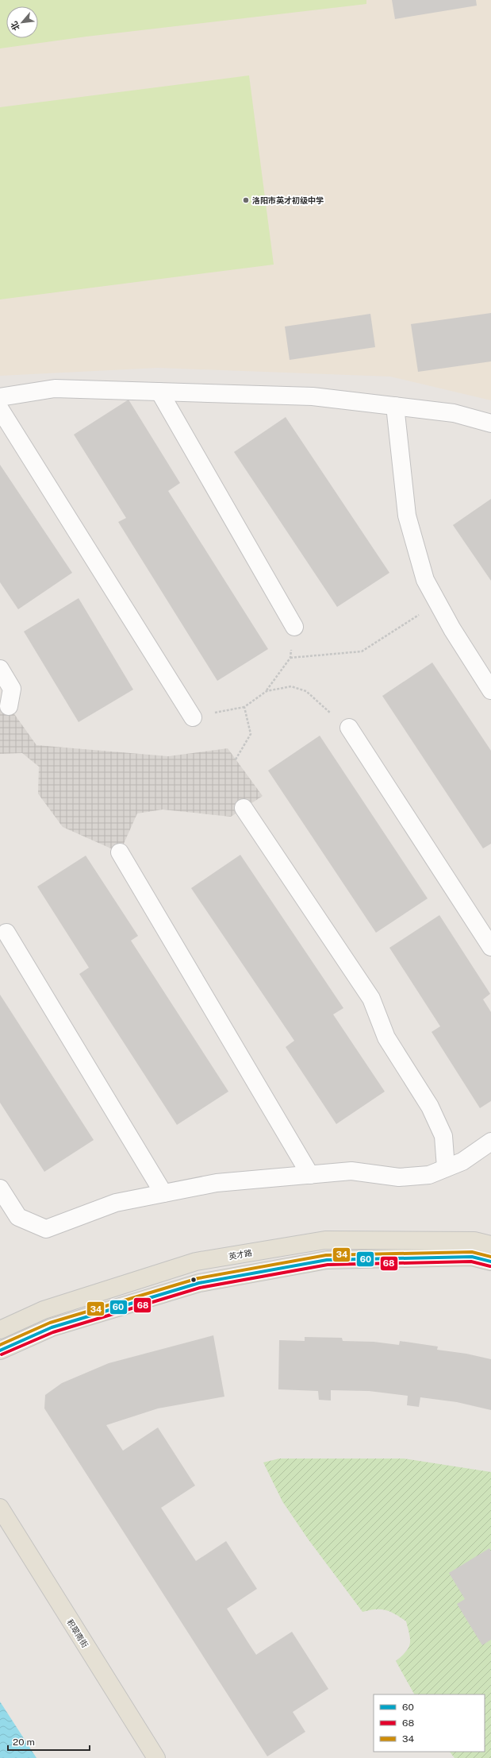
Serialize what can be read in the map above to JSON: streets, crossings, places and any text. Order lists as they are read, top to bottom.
{
  "streets": {
    "main road": ["英才路", "积翠南街"]
  },
  "places": ["洛阳市英才初级中学"],
  "lines": ["transit line 34", "transit line 60", "transit line 68"],
  "legend": ["60", "68", "34"],
  "scale_bar": "20 m",
  "north": "bottom left"
}
